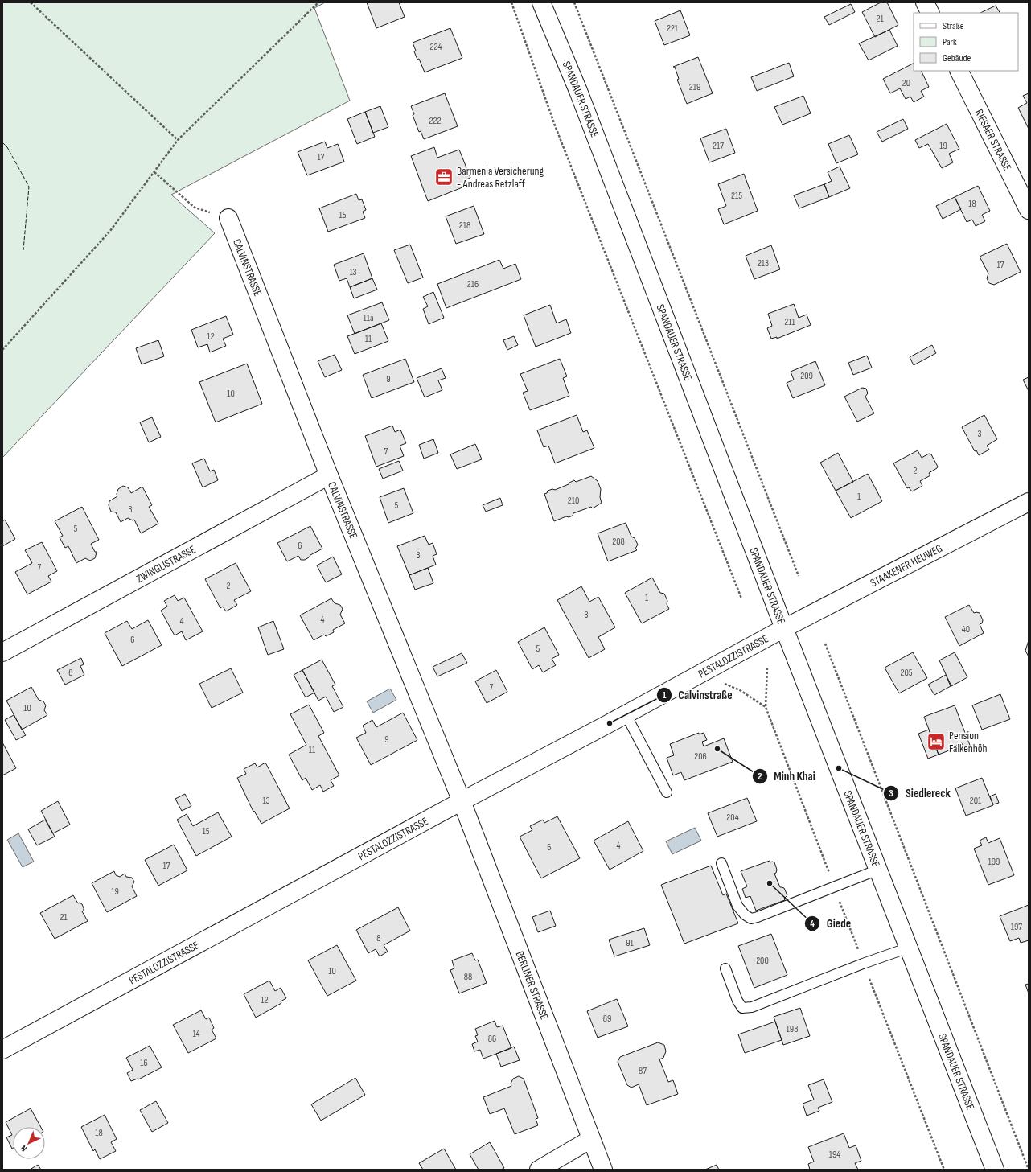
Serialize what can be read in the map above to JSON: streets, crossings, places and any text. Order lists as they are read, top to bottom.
{
  "streets": {
    "street": [
      "SPANDAUER STRASSE",
      "RIESAER STRASSE",
      "CALVINSTRASSE",
      "ZWINGLISTRASSE",
      "STAAKENER HEUWEG",
      "PESTALOZZISTRASSE",
      "BERLINER STRASSE"
    ]
  },
  "crossings": [
    ["SPANDAUER STRASSE", "STAAKENER HEUWEG"],
    ["SPANDAUER STRASSE", "PESTALOZZISTRASSE"],
    ["CALVINSTRASSE", "ZWINGLISTRASSE"],
    ["CALVINSTRASSE", "PESTALOZZISTRASSE"],
    ["CALVINSTRASSE", "BERLINER STRASSE"],
    ["STAAKENER HEUWEG", "PESTALOZZISTRASSE"],
    ["PESTALOZZISTRASSE", "BERLINER STRASSE"]
  ],
  "places": {
    "office": ["Barmenia Versicherung - Andreas Retzlaff"],
    "other": [
      "Calvinstraße",
      "Minh Khai",
      "Siedlereck",
      "Giede"
    ],
    "hotel": ["Pension Falkenhöh"]
  },
  "house_numbers": [
    "21",
    "221",
    "224",
    "20",
    "219",
    "222",
    "217",
    "19",
    "17",
    "215",
    "18",
    "15",
    "218",
    "213",
    "17",
    "13",
    "216",
    "11a",
    "211",
    "12",
    "11",
    "209",
    "9",
    "10",
    "3",
    "7",
    "2",
    "1",
    "210",
    "5",
    "3",
    "5",
    "208",
    "6",
    "3",
    "7",
    "2",
    "1",
    "3",
    "4",
    "4",
    "40",
    "6",
    "5",
    "8",
    "205",
    "7",
    "10",
    "9",
    "11",
    "206",
    "13",
    "201",
    "204",
    "15",
    "4",
    "6",
    "199",
    "17",
    "19",
    "21",
    "197",
    "8",
    "91",
    "200",
    "10",
    "88",
    "12",
    "89",
    "198",
    "14",
    "86",
    "16",
    "87",
    "18",
    "194"
  ],
  "legend": ["Straße", "Park", "Gebäude"],
  "north": "bottom left"
}
